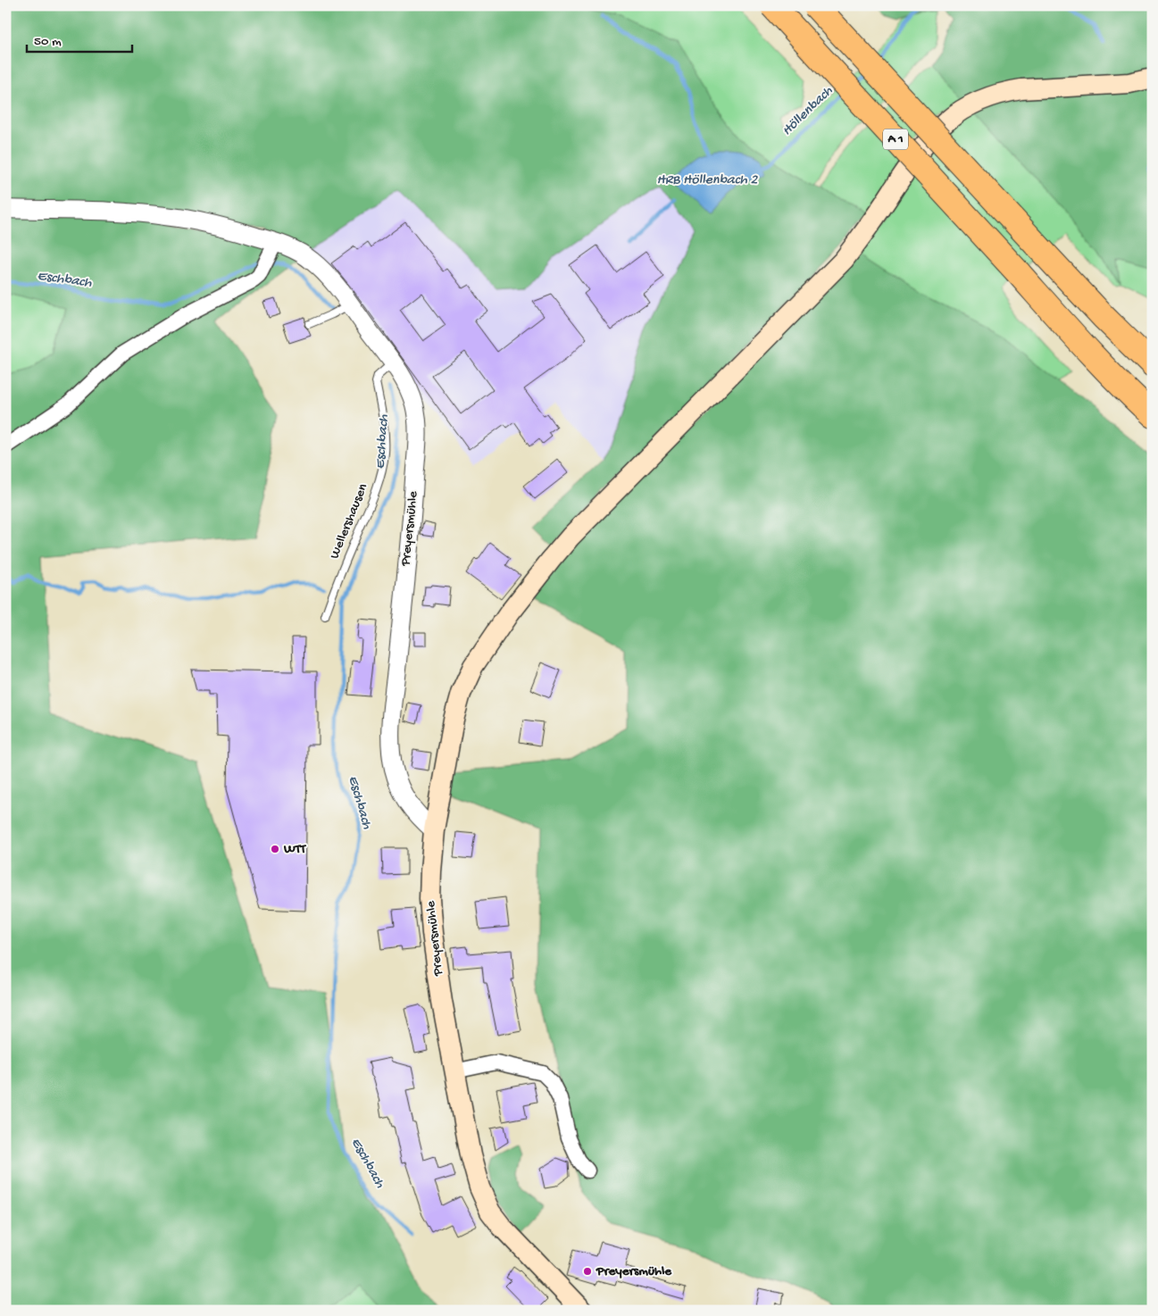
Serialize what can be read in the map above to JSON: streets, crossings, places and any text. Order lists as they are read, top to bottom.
{
  "streets": {
    "highway": ["A 1"],
    "main road": ["Preyersmühle"],
    "lane": ["Wellershausen"]
  },
  "crossings": [
    ["Wellershausen", "Preyersmühle"]
  ],
  "water": ["Höllenbach", "HRB Höllenbach 2", "Eschbach"],
  "places": ["WTT", "Preyersmühle"],
  "scale_bar": "50 m"
}
